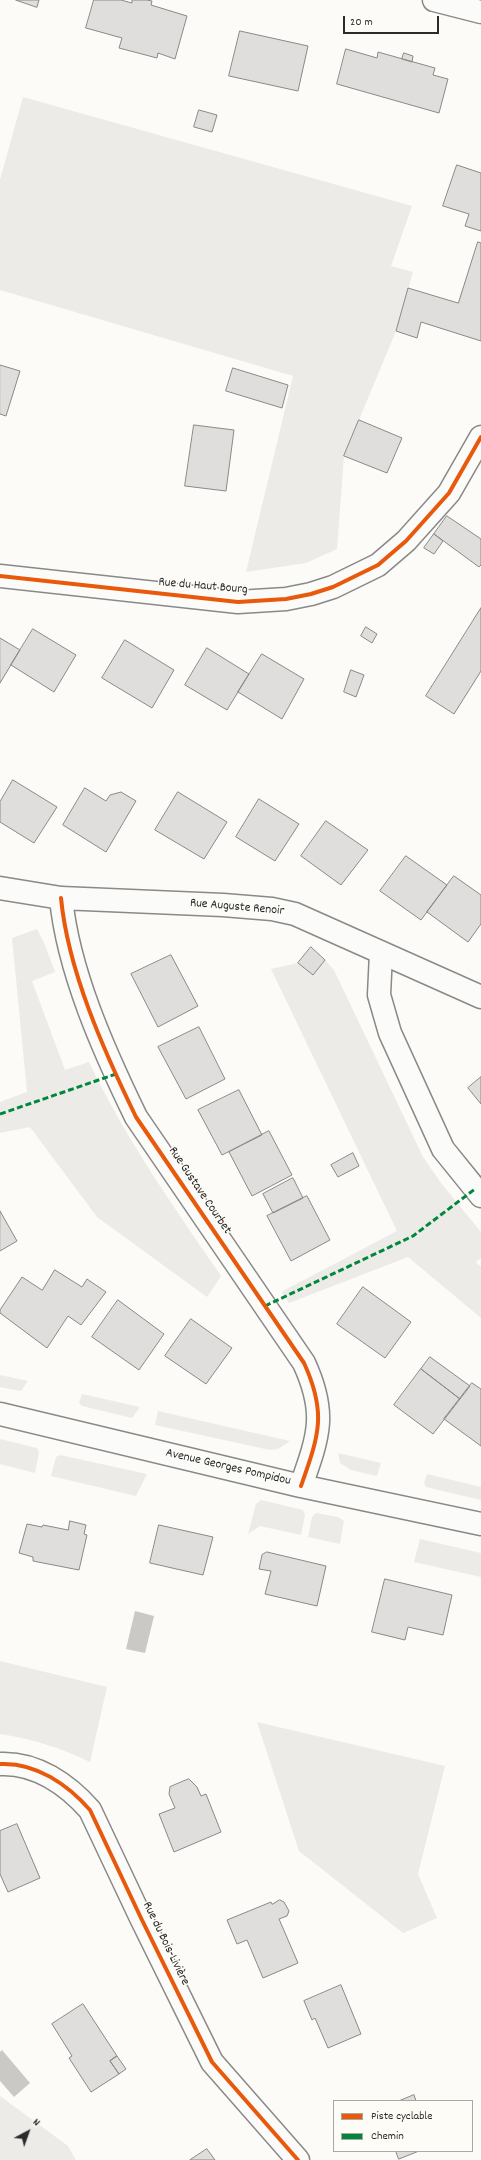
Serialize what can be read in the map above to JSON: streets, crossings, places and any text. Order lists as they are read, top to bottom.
{
  "streets": {
    "street": [
      "Rue du Haut Bourg",
      "Rue Auguste Renoir",
      "Rue Gustave Courbet",
      "Avenue Georges Pompidou",
      "Rue du Bois-Livière"
    ]
  },
  "crossings": [
    ["Rue Auguste Renoir", "Rue Gustave Courbet"],
    ["Rue Gustave Courbet", "Avenue Georges Pompidou"]
  ],
  "legend": ["Piste cyclable", "Chemin"],
  "scale_bar": "20 m",
  "north": "top right"
}
